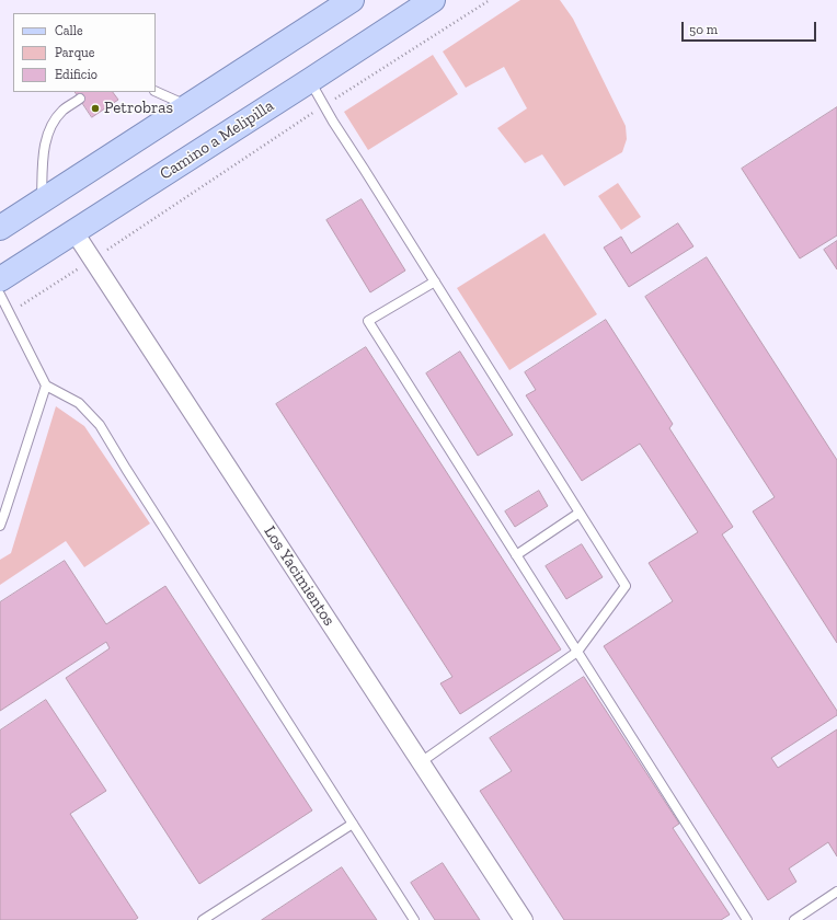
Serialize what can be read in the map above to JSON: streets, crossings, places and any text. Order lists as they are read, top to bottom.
{
  "streets": {
    "main road": ["Camino a Melipilla"],
    "street": ["Los Yacimientos"]
  },
  "crossings": [
    ["Camino a Melipilla", "Los Yacimientos"]
  ],
  "places": ["Petrobras"],
  "legend": ["Calle", "Parque", "Edificio"],
  "scale_bar": "50 m"
}
